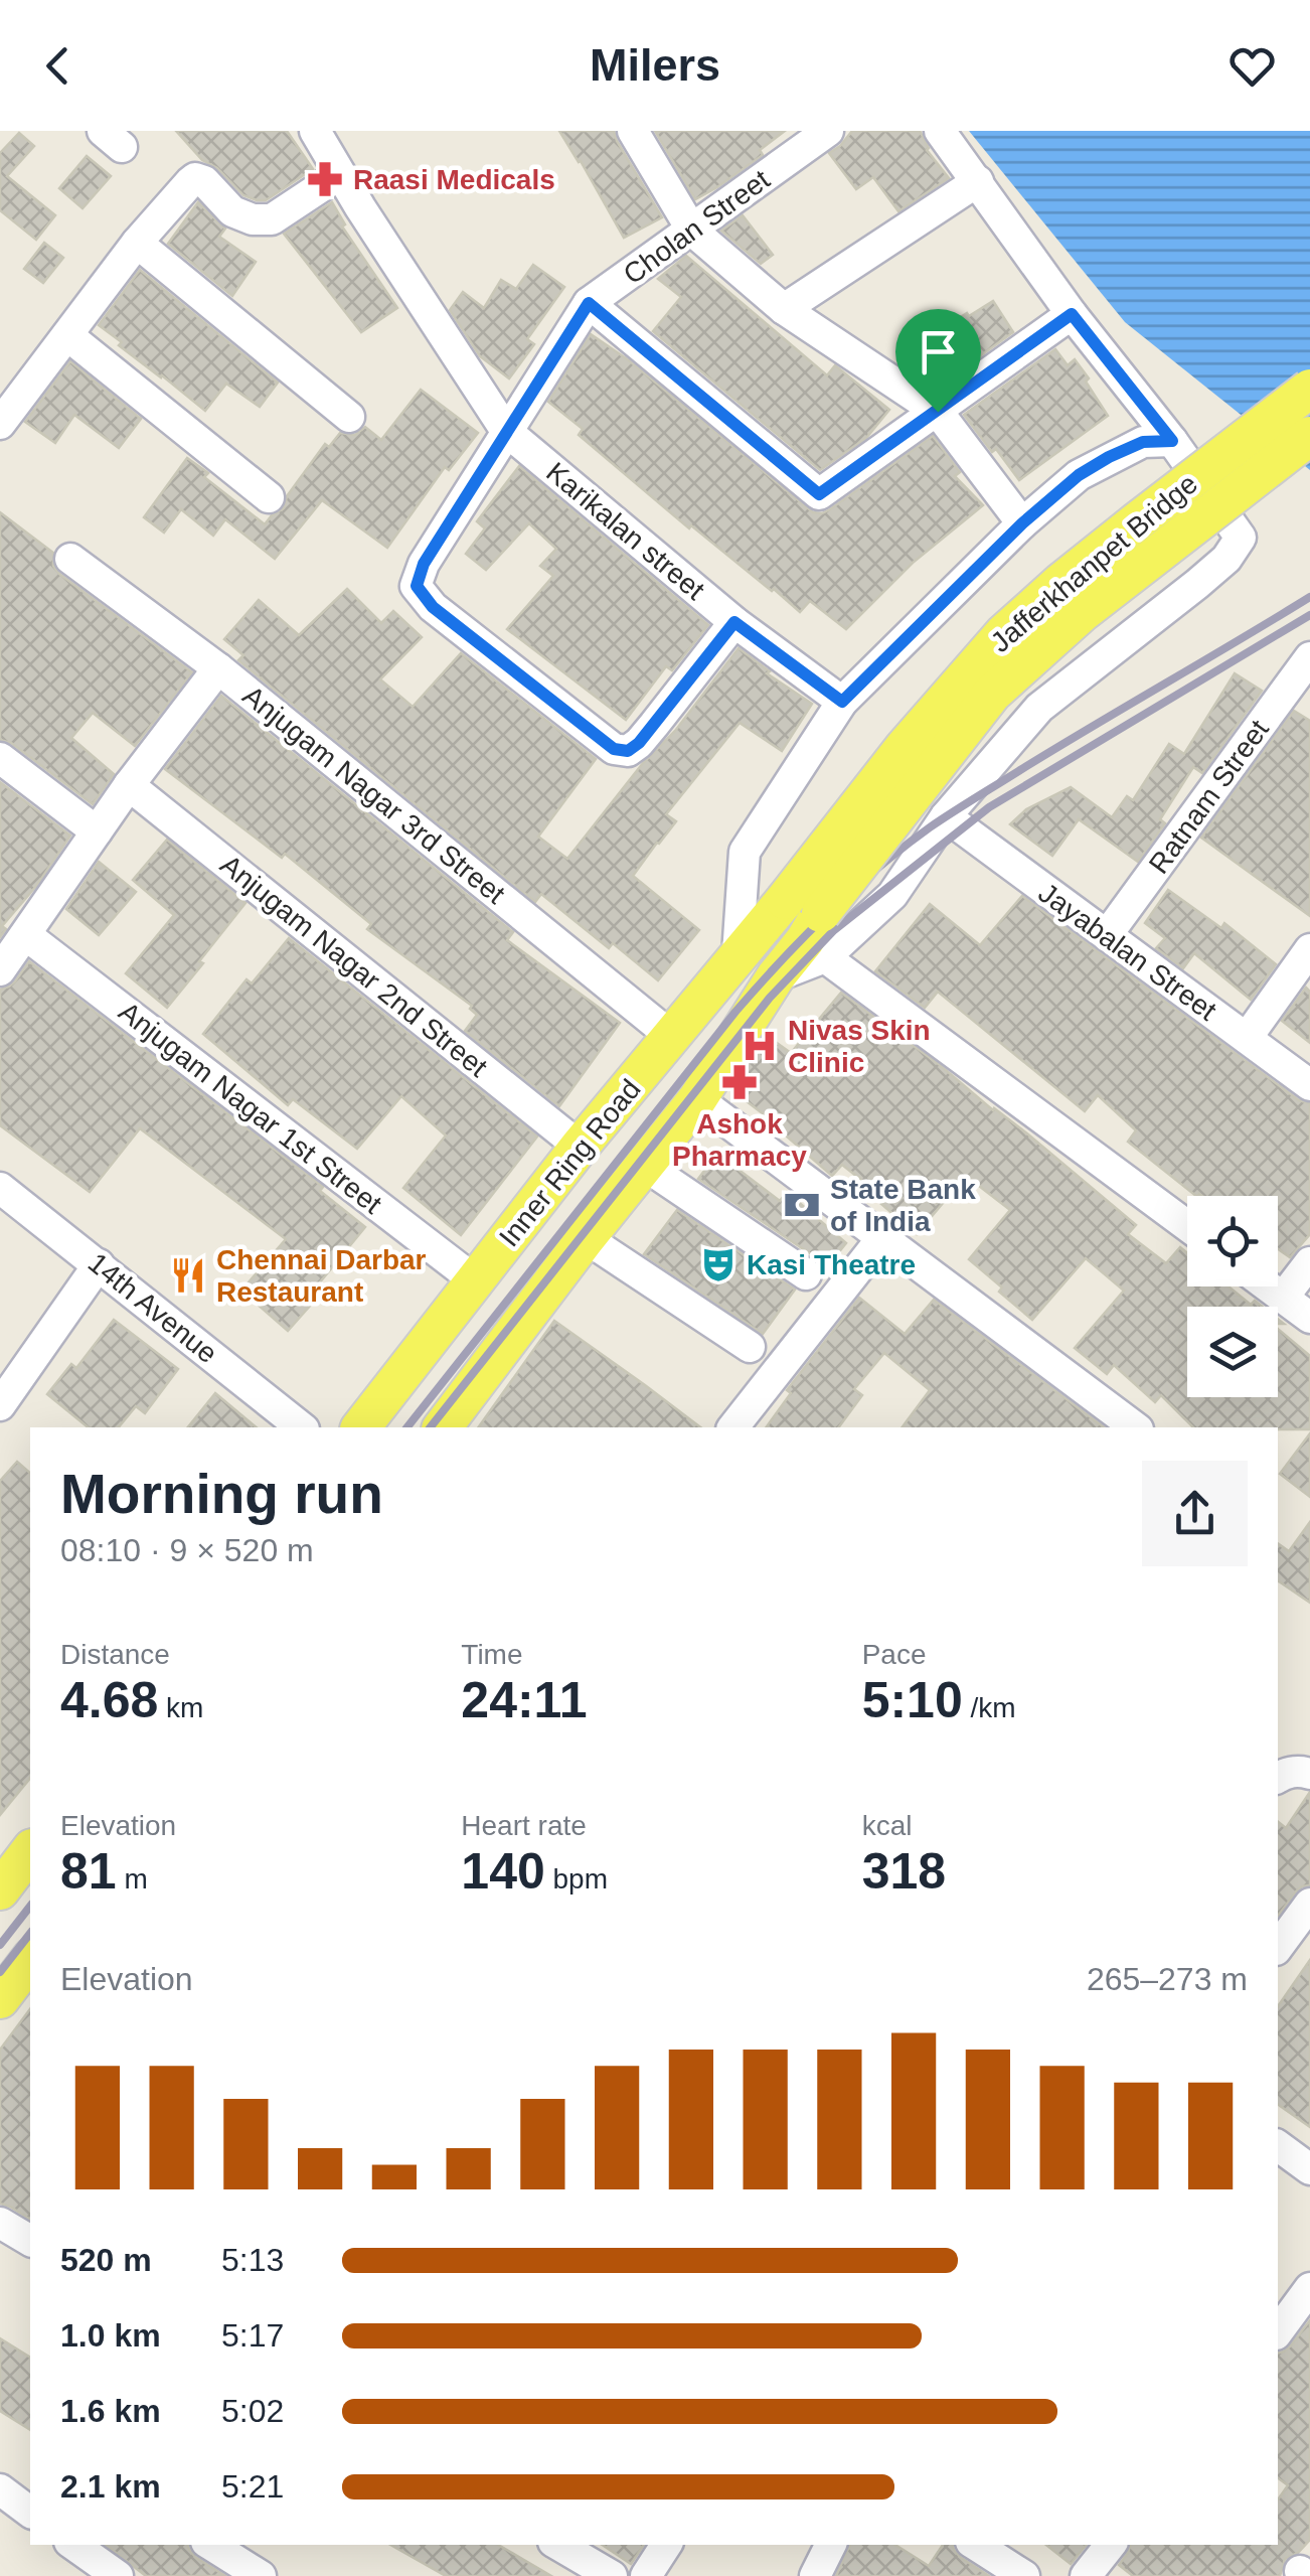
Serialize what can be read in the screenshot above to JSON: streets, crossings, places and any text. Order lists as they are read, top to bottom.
{
  "streets": {
    "main road": ["Jafferkhanpet Bridge", "Inner Ring Road"],
    "street": [
      "Cholan Street",
      "Karikalan street",
      "Anjugam Nagar 3rd Street",
      "Ratnam Street",
      "Jayabalan Street",
      "Anjugam Nagar 2nd Street",
      "Anjugam Nagar 1st Street",
      "14th Avenue"
    ]
  },
  "crossings": [
    ["Cholan Street", "Karikalan street"],
    ["Jafferkhanpet Bridge", "Inner Ring Road"],
    ["Anjugam Nagar 3rd Street", "Inner Ring Road"],
    ["Ratnam Street", "Jayabalan Street"],
    ["Anjugam Nagar 2nd Street", "Inner Ring Road"],
    ["Anjugam Nagar 1st Street", "Inner Ring Road"]
  ],
  "places": {
    "pharmacy": ["Raasi Medicals", "Ashok Pharmacy"],
    "hospital": ["Nivas Skin Clinic"],
    "bank": ["State Bank of India"],
    "theatre": ["Kasi Theatre"],
    "restaurant": ["Chennai Darbar Restaurant"]
  },
  "page": {
    "header": "Milers",
    "heading": ["Morning run", "08:10 · 9 × 520 m"],
    "stats": [
      ["Distance", "4.68 km"],
      ["Time", "24:11"],
      ["Pace", "5:10 /km"],
      ["Elevation", "81 m"],
      ["Heart rate", "140 bpm"],
      ["kcal", "318"]
    ],
    "chart": ["Elevation", "265–273 m"],
    "list": [
      {
        "name": "520 m",
        "note": "5:13"
      },
      {
        "name": "1.0 km",
        "note": "5:17"
      },
      {
        "name": "1.6 km",
        "note": "5:02"
      },
      {
        "name": "2.1 km",
        "note": "5:21"
      }
    ]
  }
}
